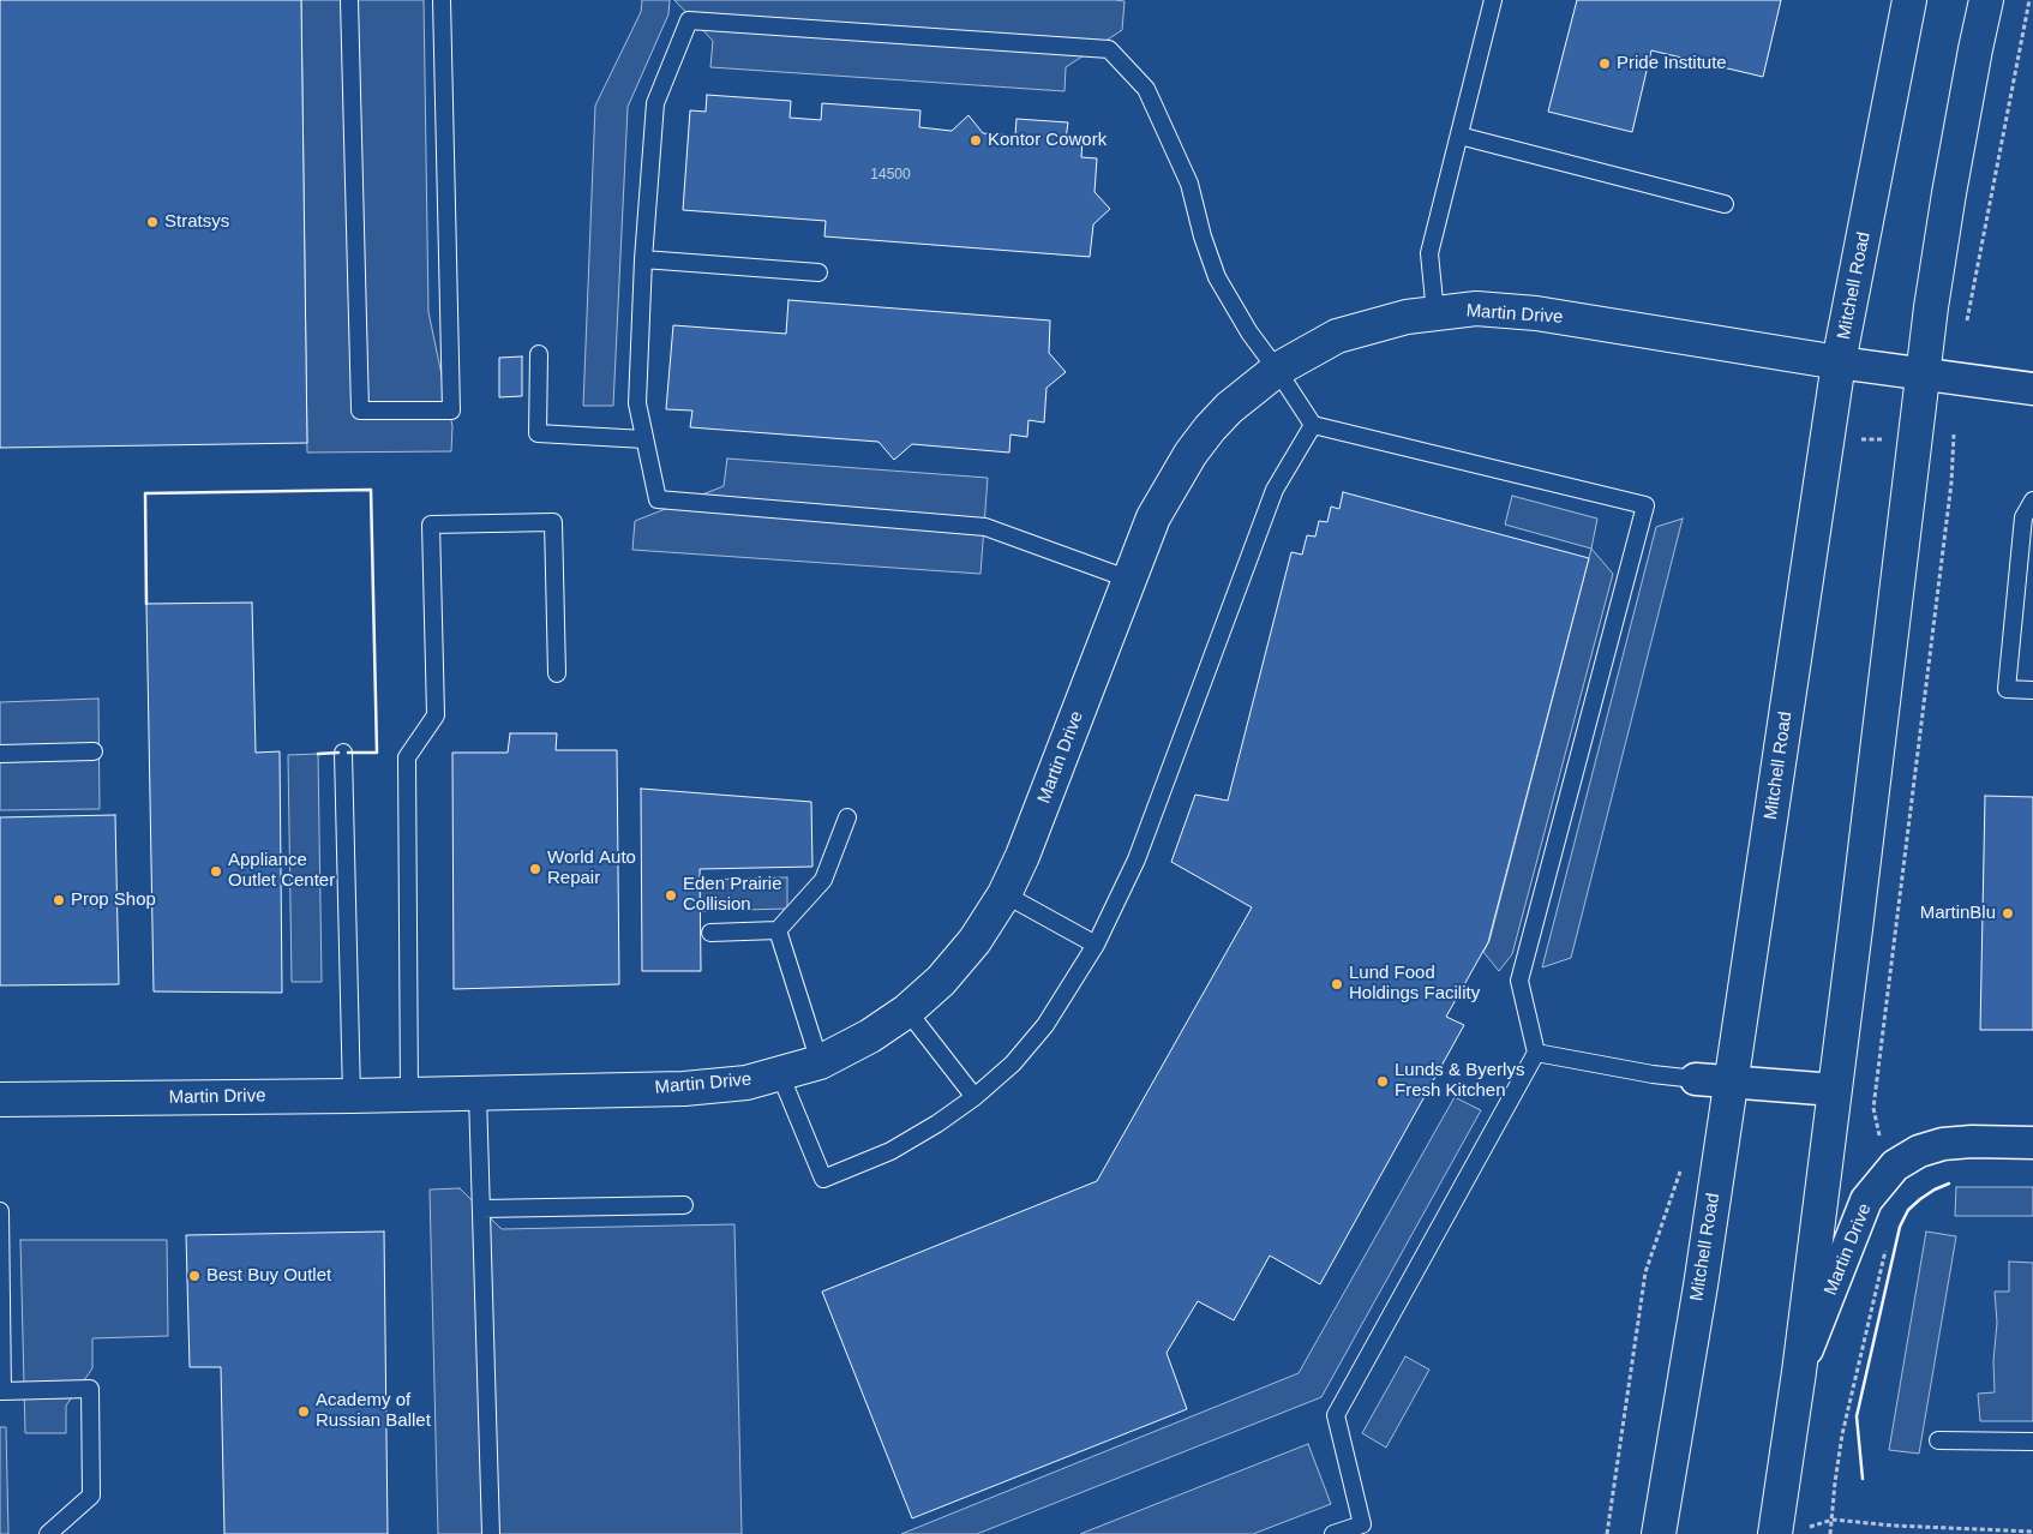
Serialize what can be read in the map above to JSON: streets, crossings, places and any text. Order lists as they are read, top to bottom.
{
  "streets": {
    "main road": ["Mitchell Road", "Martin Drive"]
  },
  "crossings": [
    ["Mitchell Road", "Martin Drive"]
  ],
  "places": [
    "Pride Institute",
    "Kontor Cowork",
    "Stratsys",
    "World Auto Repair",
    "Appliance Outlet Center",
    "Eden Prairie Collision",
    "Prop Shop",
    "MartinBlu",
    "Lund Food Holdings Facility",
    "Lunds & Byerlys Fresh Kitchen",
    "Best Buy Outlet",
    "Academy of Russian Ballet"
  ],
  "house_numbers": ["14500"]
}
